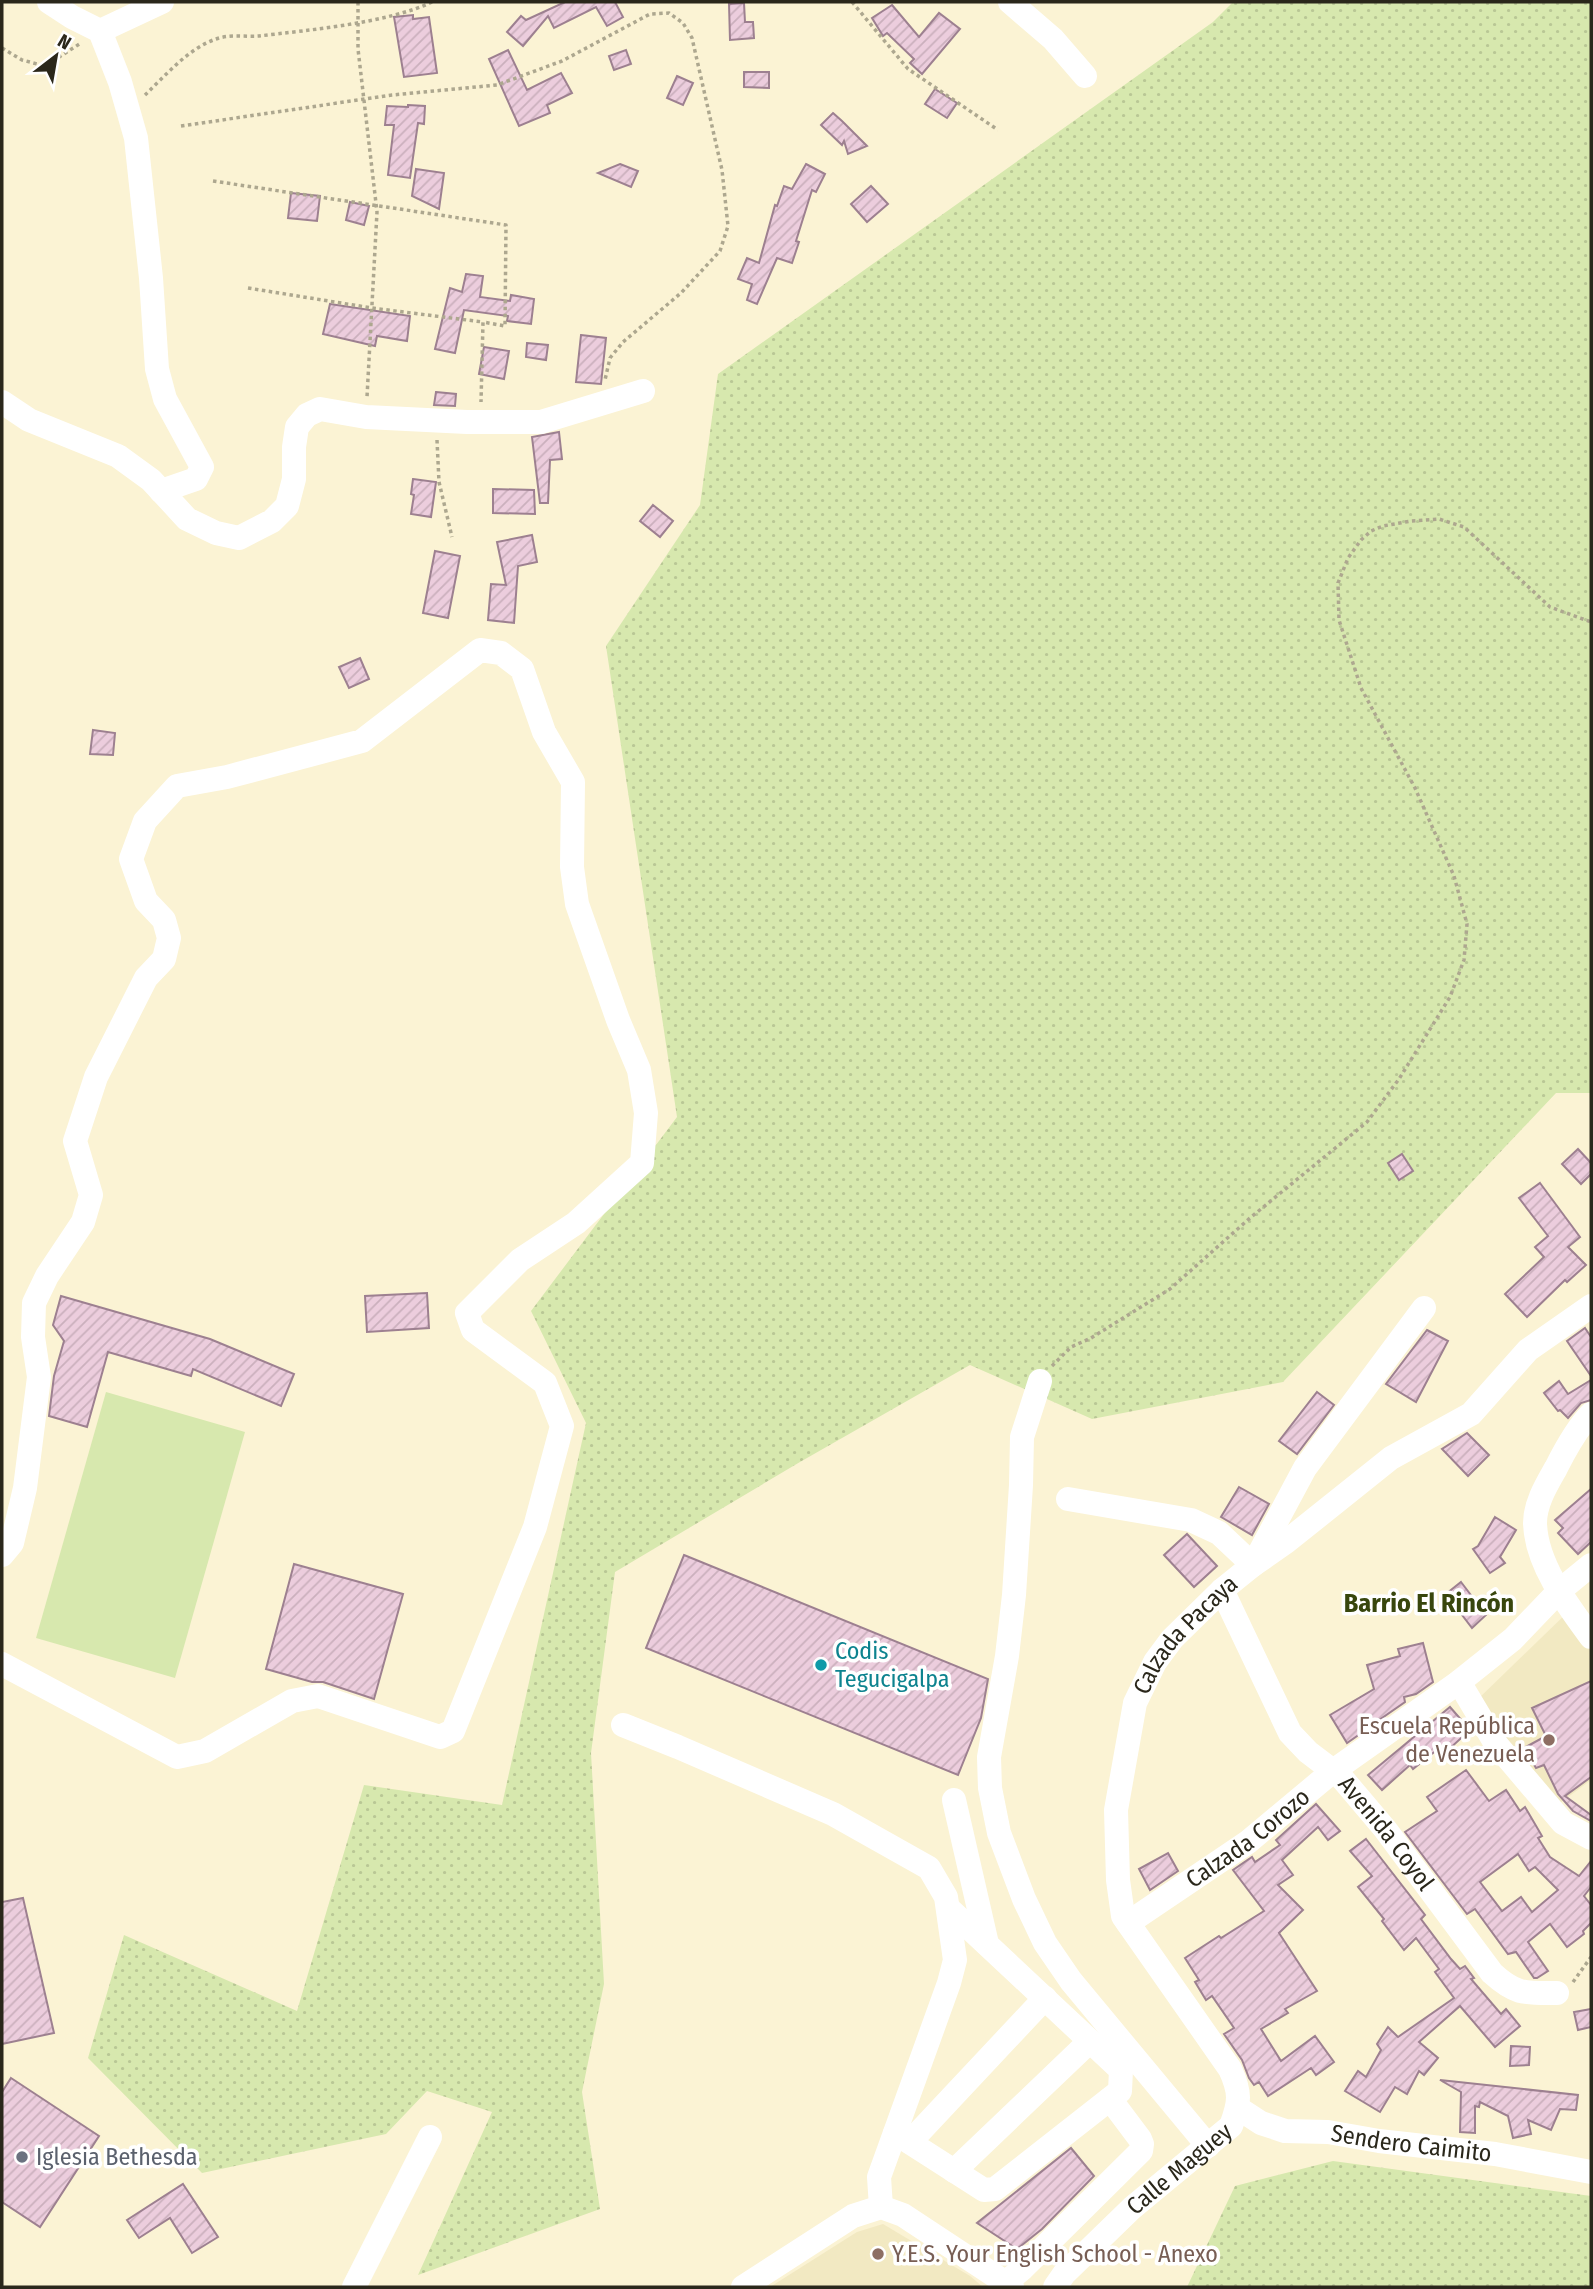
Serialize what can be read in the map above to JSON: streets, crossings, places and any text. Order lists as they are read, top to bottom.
{
  "streets": {
    "street": [
      "Calzada Pacaya",
      "Avenida Coyol",
      "Calzada Corozo",
      "Sendero Caimito",
      "Calle Maguey"
    ]
  },
  "crossings": [
    ["Calzada Pacaya", "Avenida Coyol"],
    ["Calzada Pacaya", "Calzada Corozo"],
    ["Calzada Pacaya", "Sendero Caimito"],
    ["Calzada Pacaya", "Calle Maguey"],
    ["Avenida Coyol", "Calzada Corozo"],
    ["Sendero Caimito", "Calle Maguey"]
  ],
  "districts": ["Barrio El Rincón"],
  "places": [
    "Codis Tegucigalpa",
    "Escuela República de Venezuela",
    "Iglesia Bethesda",
    "Y.E.S. Your English School - Anexo"
  ],
  "north": "top right"
}
